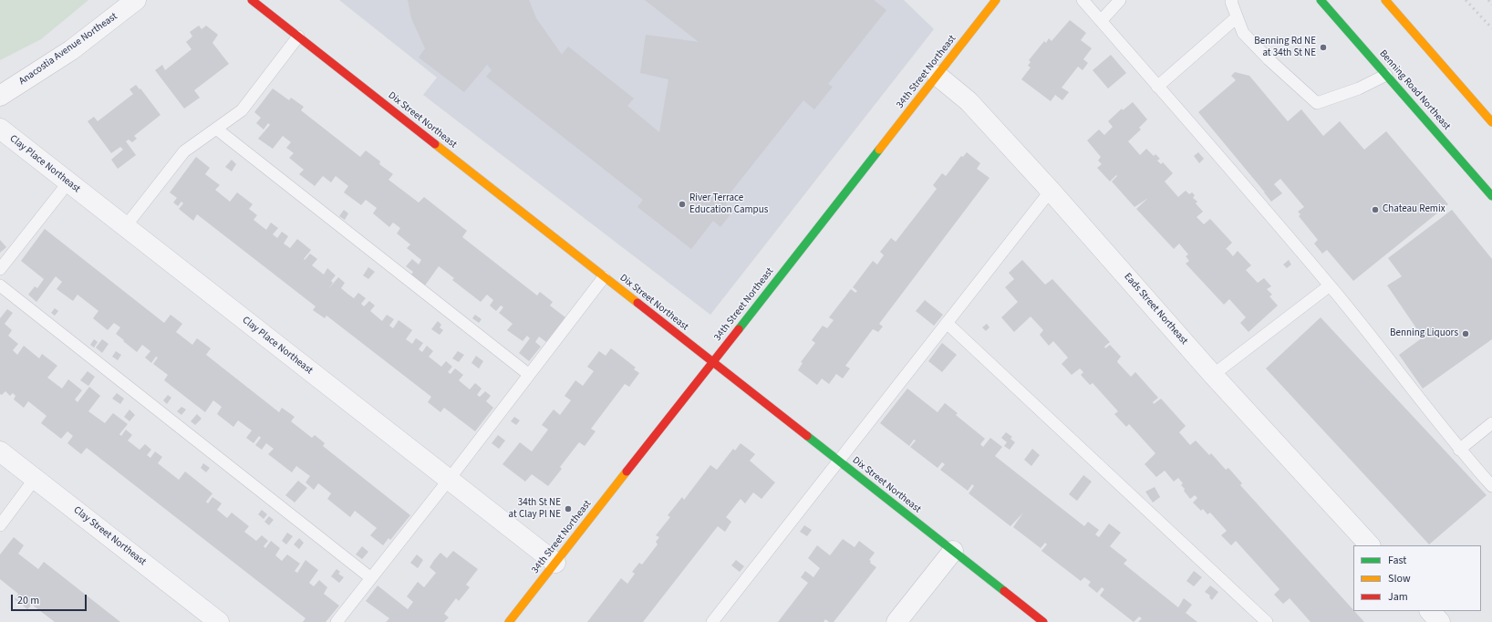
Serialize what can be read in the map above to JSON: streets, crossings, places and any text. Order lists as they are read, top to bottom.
{
  "streets": {
    "street": [
      "Anacostia Avenue Northeast",
      "34th Street Northeast",
      "Benning Road Northeast",
      "Dix Street Northeast",
      "Clay Place Northeast",
      "Eads Street Northeast",
      "Clay Street Northeast"
    ]
  },
  "crossings": [
    ["34th Street Northeast", "Dix Street Northeast"],
    ["34th Street Northeast", "Clay Place Northeast"],
    ["34th Street Northeast", "Eads Street Northeast"]
  ],
  "places": [
    "Benning Rd NE at 34th St NE",
    "River Terrace Education Campus",
    "Chateau Remix",
    "Benning Liquors",
    "34th St NE at Clay Pl NE"
  ],
  "legend": ["Fast", "Slow", "Jam"],
  "scale_bar": "20 m"
}
